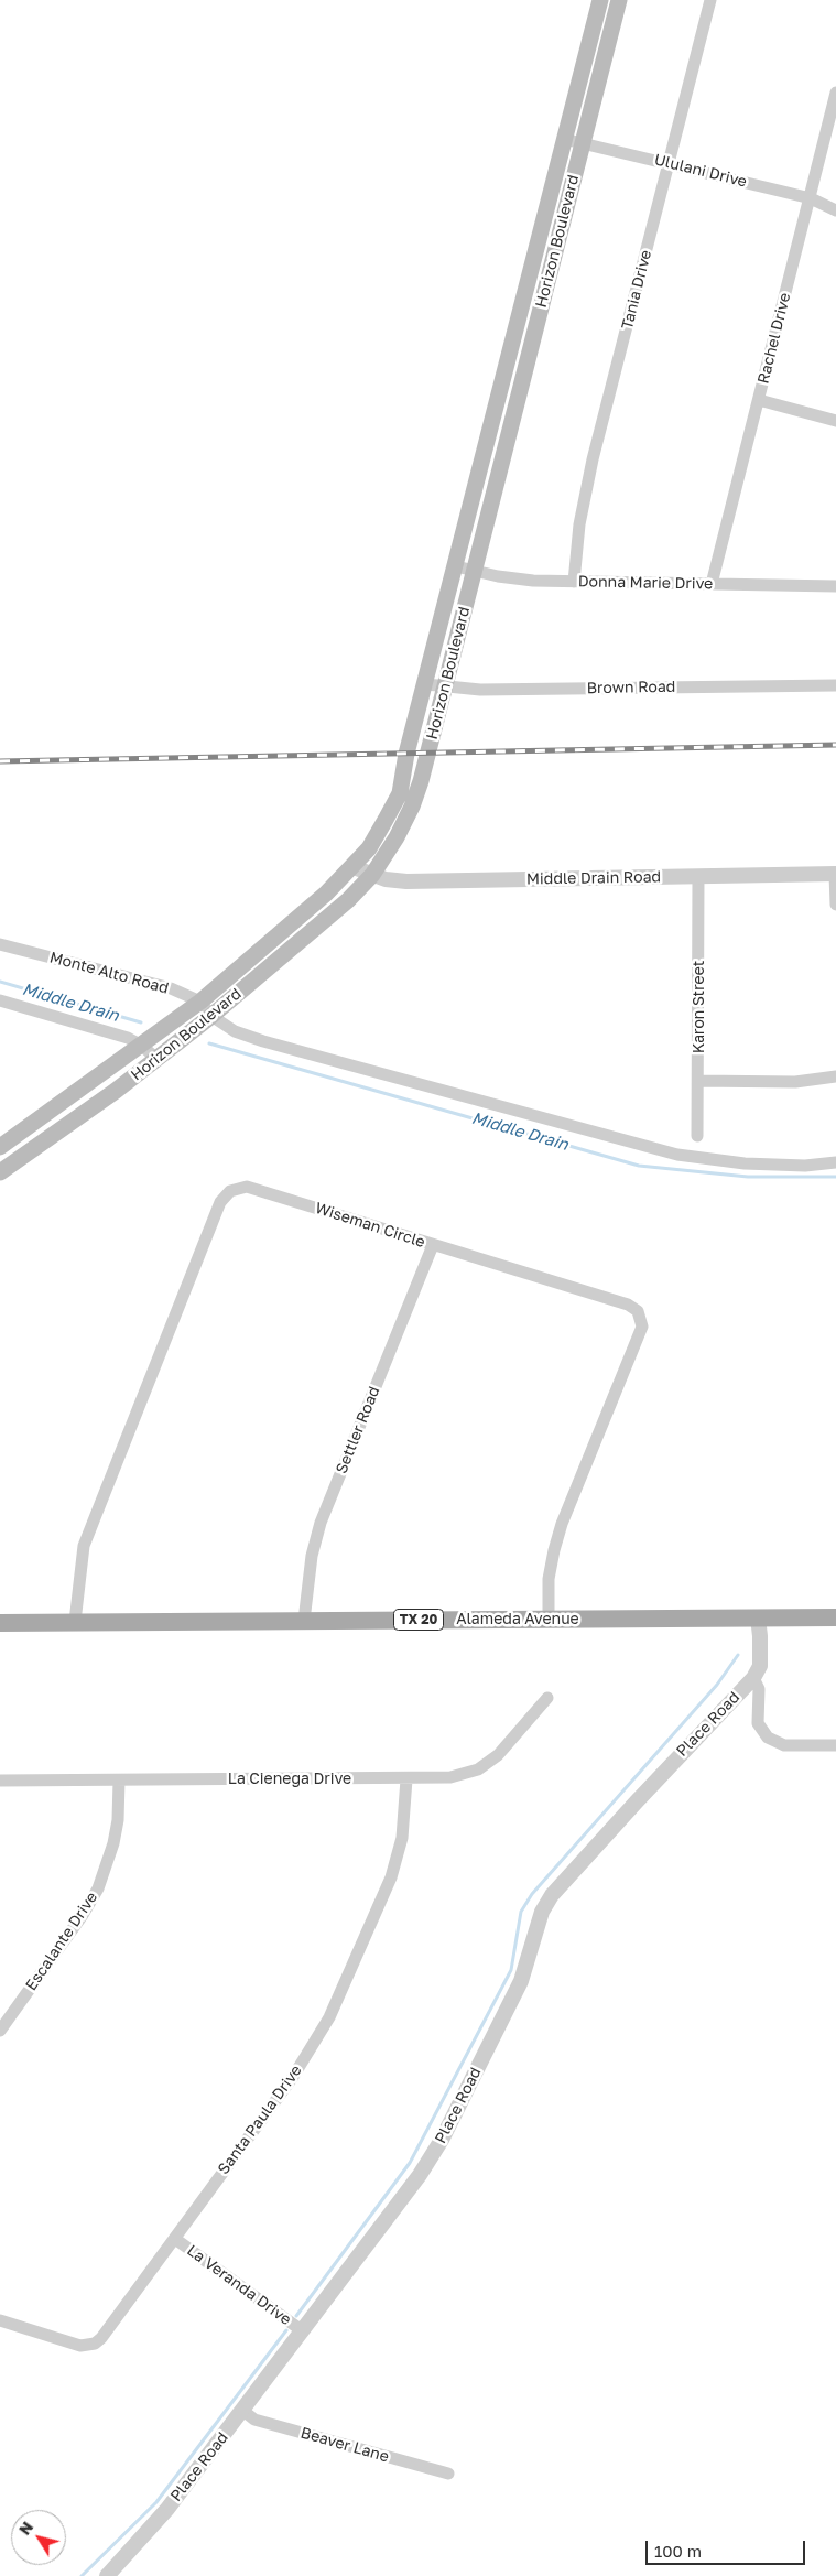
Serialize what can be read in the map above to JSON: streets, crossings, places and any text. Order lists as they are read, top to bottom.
{
  "streets": {
    "main road": ["Horizon Boulevard", "TX 20", "Alameda Avenue"],
    "street": [
      "Ululani Drive",
      "Tania Drive",
      "Rachel Drive",
      "Donna Marie Drive",
      "Brown Road",
      "Middle Drain Road",
      "Monte Alto Road",
      "Karon Street",
      "Wiseman Circle",
      "Settler Road",
      "Place Road",
      "La Cienega Drive",
      "Escalante Drive",
      "Santa Paula Drive",
      "La Veranda Drive",
      "Beaver Lane"
    ]
  },
  "crossings": [
    ["Ululani Drive", "Horizon Boulevard"],
    ["Ululani Drive", "Tania Drive"],
    ["Ululani Drive", "Rachel Drive"],
    ["Horizon Boulevard", "Donna Marie Drive"],
    ["Horizon Boulevard", "Brown Road"],
    ["Horizon Boulevard", "Middle Drain Road"],
    ["Horizon Boulevard", "Monte Alto Road"],
    ["Tania Drive", "Donna Marie Drive"],
    ["Rachel Drive", "Donna Marie Drive"],
    ["Middle Drain Road", "Karon Street"],
    ["Wiseman Circle", "Settler Road"],
    ["Wiseman Circle", "Alameda Avenue"],
    ["Settler Road", "Alameda Avenue"],
    ["Place Road", "La Veranda Drive"],
    ["Place Road", "Beaver Lane"],
    ["La Cienega Drive", "Escalante Drive"],
    ["La Cienega Drive", "Santa Paula Drive"],
    ["Santa Paula Drive", "La Veranda Drive"]
  ],
  "water": ["Middle Drain"],
  "scale_bar": "100 m",
  "north": "top left"
}
